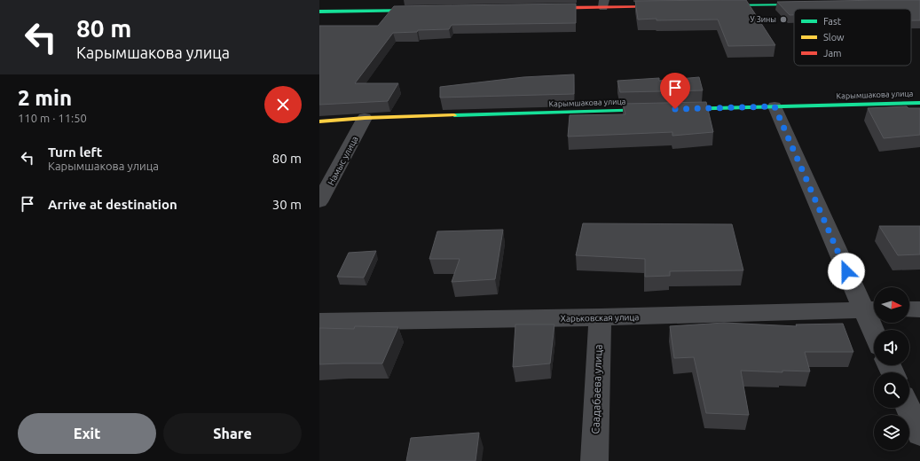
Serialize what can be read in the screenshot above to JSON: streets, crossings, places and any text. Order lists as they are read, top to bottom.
{
  "streets": {
    "street": [
      "Карымшакова улица",
      "Намыс улица",
      "Харьковская улица",
      "Саадабаева улица"
    ]
  },
  "crossings": [
    ["Карымшакова улица", "Намыс улица"],
    ["Харьковская улица", "Саадабаева улица"]
  ],
  "places": ["У Зины"],
  "legend": ["Fast", "Slow", "Jam"],
  "north": "right",
  "page": {
    "turn": ["80 m", "Карымшакова улица"],
    "heading": ["2 min", "110 m · 11:50"],
    "list": [
      {
        "name": "Turn left",
        "note": "Карымшакова улица",
        "value": "80 m"
      },
      {
        "name": "Arrive at destination",
        "value": "30 m"
      }
    ],
    "buttons": ["Exit", "Share"]
  }
}
